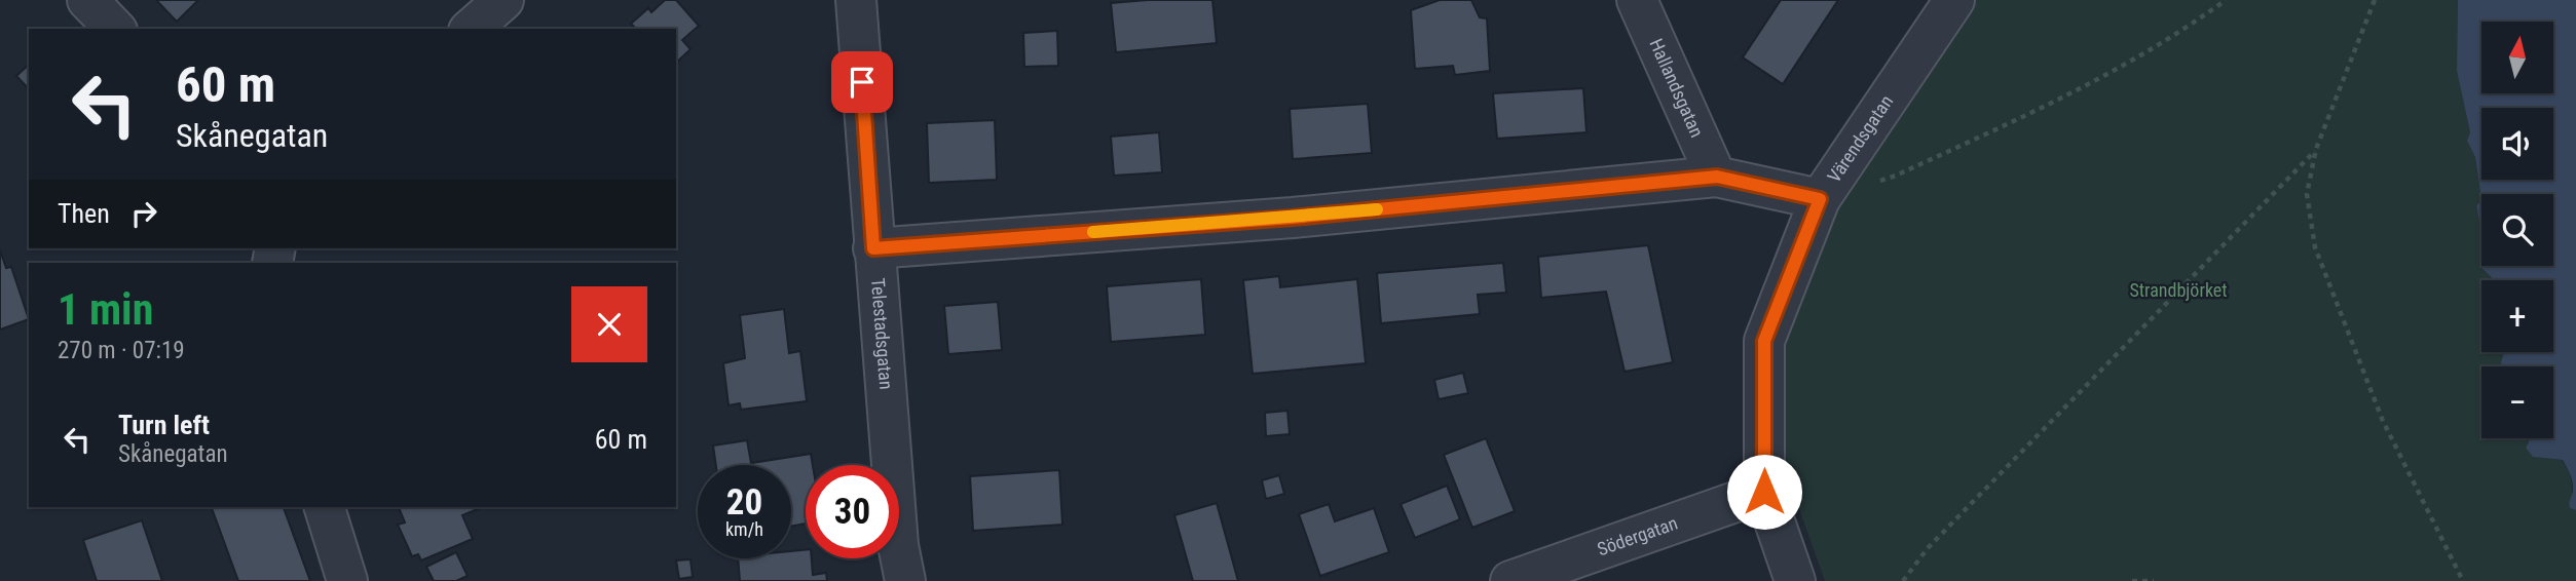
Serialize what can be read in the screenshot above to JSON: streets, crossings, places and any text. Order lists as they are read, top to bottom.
{
  "streets": {
    "street": [
      "Hallandsgatan",
      "Värendsgatan",
      "Telestadsgatan",
      "Södergatan"
    ]
  },
  "crossings": [
    ["Värendsgatan", "Södergatan"]
  ],
  "parks": ["Strandbjörket"],
  "north": "top",
  "page": {
    "map_buttons": ["+", "−"],
    "turn": ["60 m", "Skånegatan"],
    "then": "Then",
    "heading": ["1 min", "270 m · 07:19"],
    "list": [
      {
        "name": "Turn left",
        "note": "Skånegatan",
        "value": "60 m"
      }
    ],
    "speed": "20 km/h",
    "limit": "30"
  }
}
